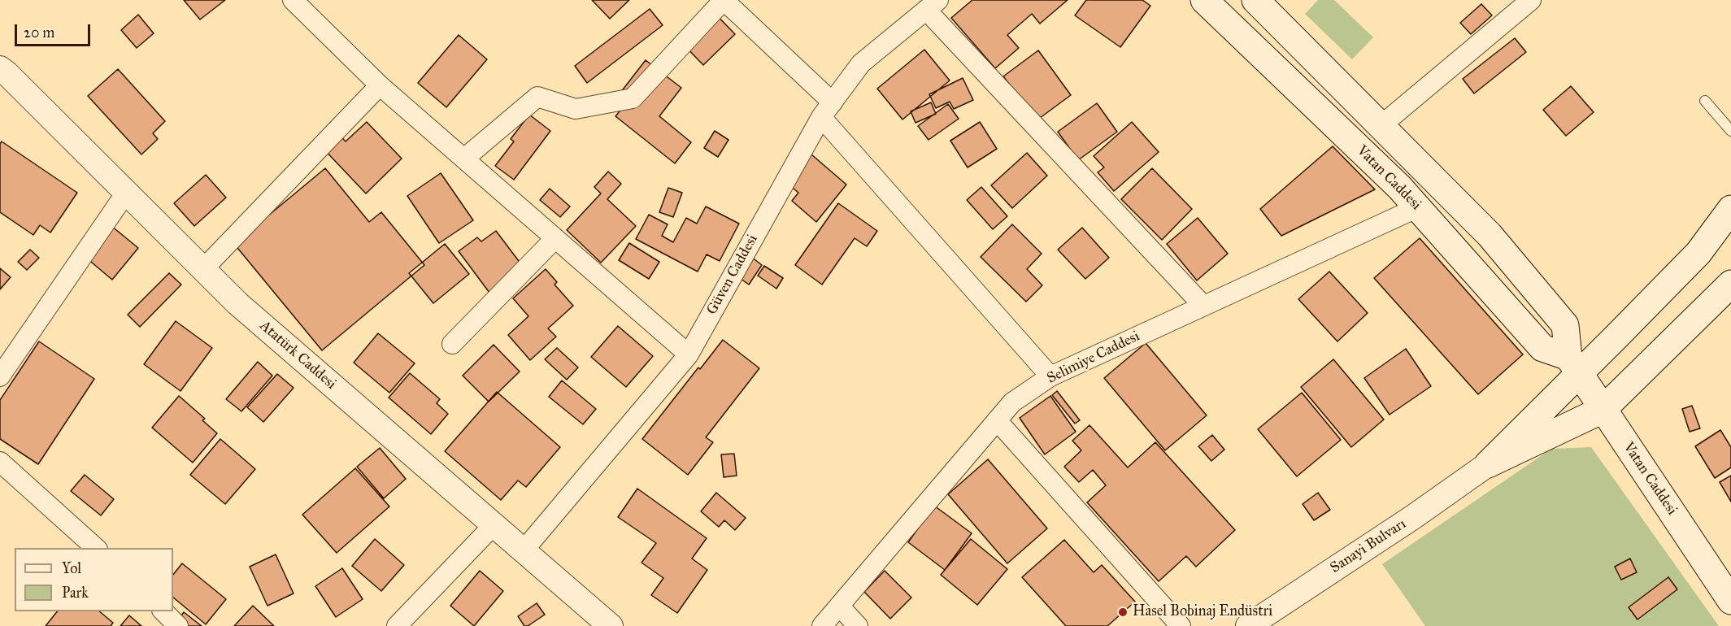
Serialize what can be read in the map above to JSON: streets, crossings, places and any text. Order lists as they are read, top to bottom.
{
  "streets": {
    "main road": ["Vatan Caddesi"],
    "street": [
      "Güven Caddesi",
      "Atatürk Caddesi",
      "Selimiye Caddesi",
      "Sanayi Bulvarı"
    ]
  },
  "crossings": [
    ["Vatan Caddesi", "Selimiye Caddesi"],
    ["Güven Caddesi", "Atatürk Caddesi"]
  ],
  "places": ["Hasel Bobinaj Endüstri"],
  "legend": ["Yol", "Park"],
  "scale_bar": "20 m"
}
